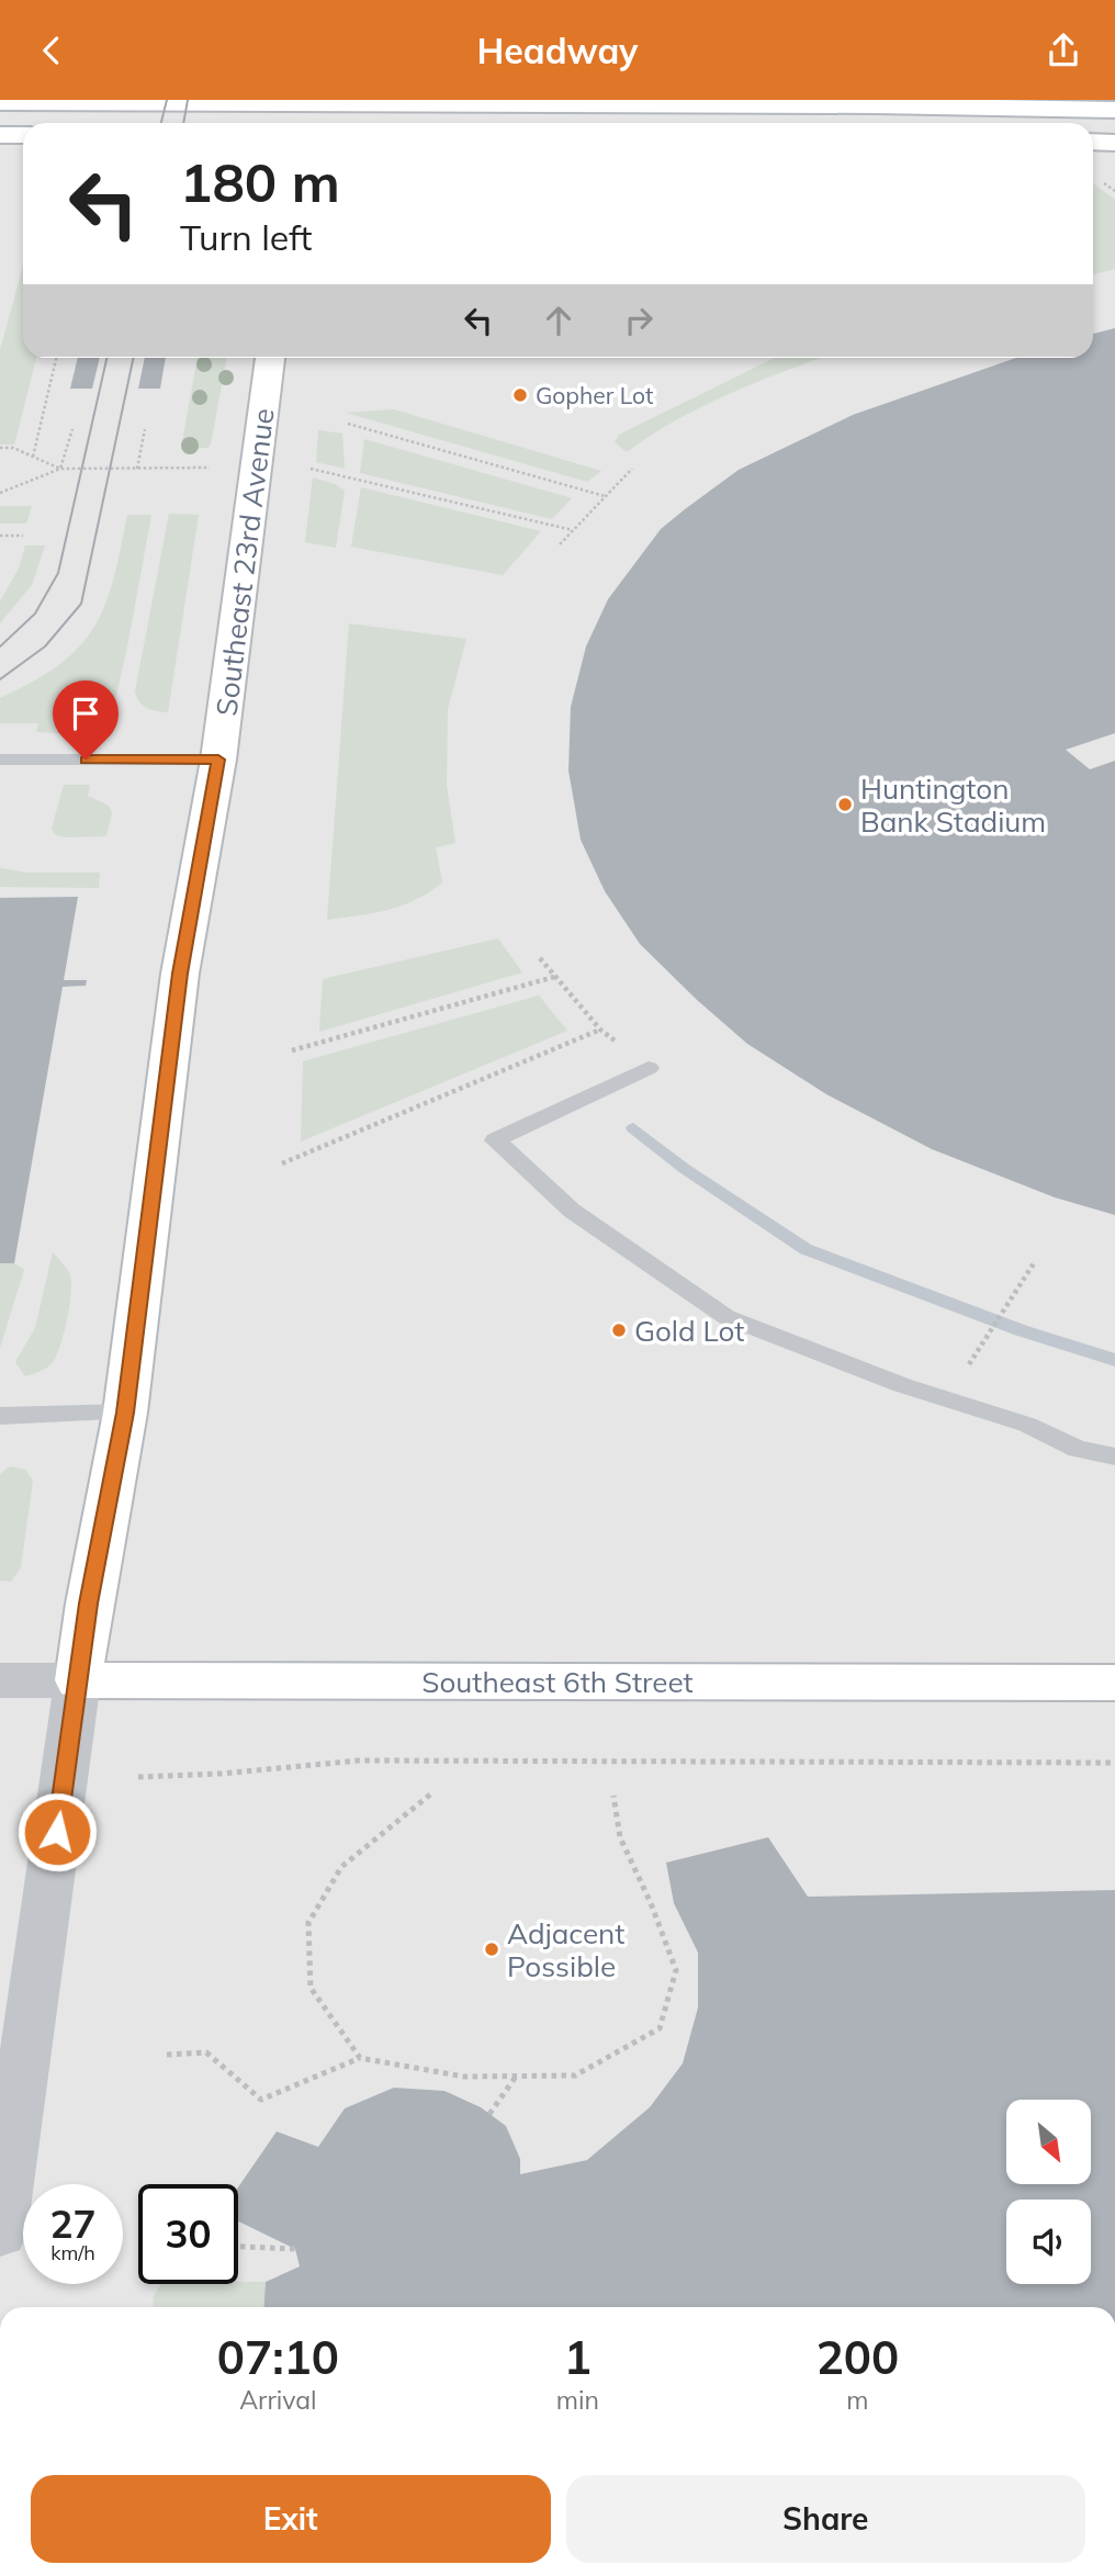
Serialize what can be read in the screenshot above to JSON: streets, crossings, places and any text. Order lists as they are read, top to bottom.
{
  "streets": {
    "street": ["Southeast 23rd Avenue", "Southeast 6th Street"]
  },
  "crossings": [
    ["Southeast 23rd Avenue", "Southeast 6th Street"]
  ],
  "places": [
    "Gopher Lot",
    "Huntington Bank Stadium",
    "Gold Lot",
    "Adjacent Possible"
  ],
  "north": "bottom right",
  "page": {
    "header": "Headway",
    "turn": ["180 m", "Turn left"],
    "speed": "27 km/h",
    "limit": "30",
    "eta": [
      "07:10",
      "Arrival",
      "1",
      "min",
      "200",
      "m"
    ],
    "buttons": ["Exit", "Share"]
  }
}
